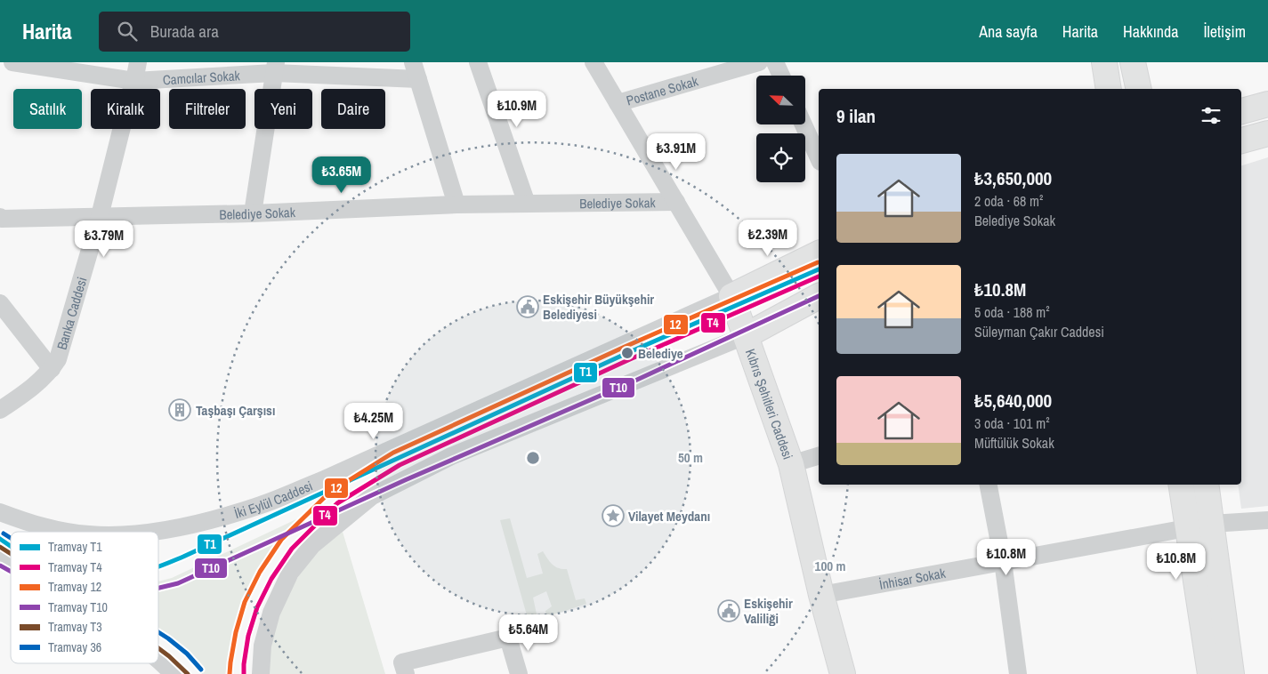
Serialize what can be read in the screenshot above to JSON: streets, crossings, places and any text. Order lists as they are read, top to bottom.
{
  "streets": {
    "main road": ["Kıbrıs Şehitleri Caddesi", "İki Eylül Caddesi"],
    "street": [
      "Camcılar Sokak",
      "Postane Sokak",
      "Belediye Sokak",
      "Banka Caddesi",
      "İnhisar Sokak"
    ]
  },
  "crossings": [
    ["Camcılar Sokak", "Banka Caddesi"],
    ["Postane Sokak", "Kıbrıs Şehitleri Caddesi"],
    ["Belediye Sokak", "Banka Caddesi"],
    ["Belediye Sokak", "Kıbrıs Şehitleri Caddesi"],
    ["Kıbrıs Şehitleri Caddesi", "İki Eylül Caddesi"],
    ["Kıbrıs Şehitleri Caddesi", "İnhisar Sokak"]
  ],
  "places": {
    "public building": ["Eskişehir Büyükşehir Belediyesi", "Eskişehir Valiliği"],
    "other": ["Belediye"],
    "building": ["Taşbaşı Çarşısı"],
    "place": ["Vilayet Meydanı"]
  },
  "lines": [
    "tram line 12",
    "tram line T1",
    "tram line T4",
    "tram line T10",
    "tram line 36",
    "tram line T3"
  ],
  "legend": [
    "Tramvay T1",
    "Tramvay T4",
    "Tramvay 12",
    "Tramvay T10",
    "Tramvay T3",
    "Tramvay 36"
  ],
  "north": "top left",
  "page": {
    "header": "Harita",
    "search": "Burada ara",
    "nav": [
      "Ana sayfa",
      "Harita",
      "Hakkında",
      "İletişim"
    ],
    "chip": [
      "Satılık",
      "Kiralık",
      "Filtreler",
      "Yeni",
      "Daire"
    ],
    "heading": "9 ilan",
    "price": [
      "₺10.9M",
      "₺3.91M",
      "₺3.65M",
      "₺2.39M",
      "₺3.79M",
      "₺4.25M",
      "₺10.8M",
      "₺10.8M",
      "₺5.64M"
    ],
    "list": [
      {
        "name": "₺3,650,000",
        "note": "2 oda · 68 m² · Belediye Sokak"
      },
      {
        "name": "₺10.8M",
        "note": "5 oda · 188 m² · Süleyman Çakır Caddesi"
      },
      {
        "name": "₺5,640,000",
        "note": "3 oda · 101 m² · Müftülük Sokak"
      }
    ]
  },
  "rings": ["50 m", "100 m"]
}
